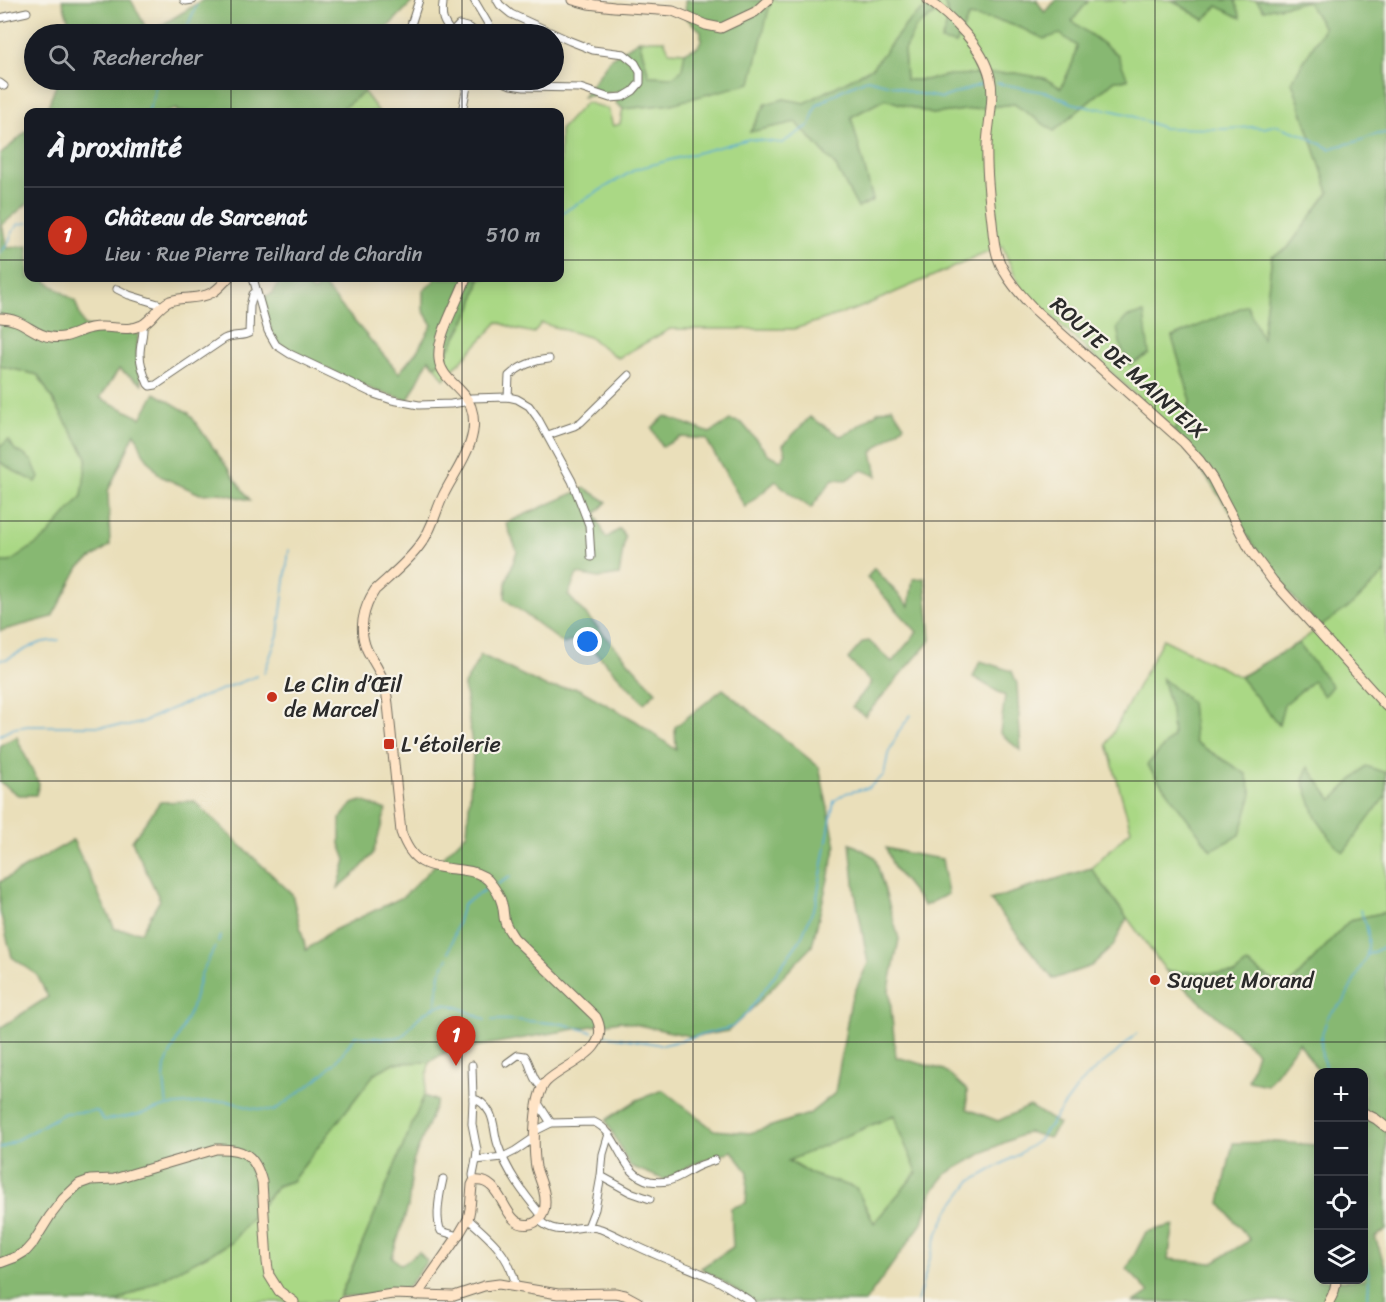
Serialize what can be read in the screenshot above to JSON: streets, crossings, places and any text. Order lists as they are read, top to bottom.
{
  "streets": {
    "street": ["ROUTE DE MAINTEIX"]
  },
  "places": {
    "other": ["Le Clin d’Œil de Marcel", "Suquet Morand"],
    "transit": ["L'étoilerie"]
  },
  "page": {
    "search": "Rechercher",
    "heading": "À proximité",
    "list": [
      {
        "mark": "1",
        "name": "Château de Sarcenat",
        "note": "Lieu · Rue Pierre Teilhard de Chardin",
        "value": "510 m"
      }
    ],
    "pins": "1",
    "map_buttons": ["+", "−"]
  }
}
